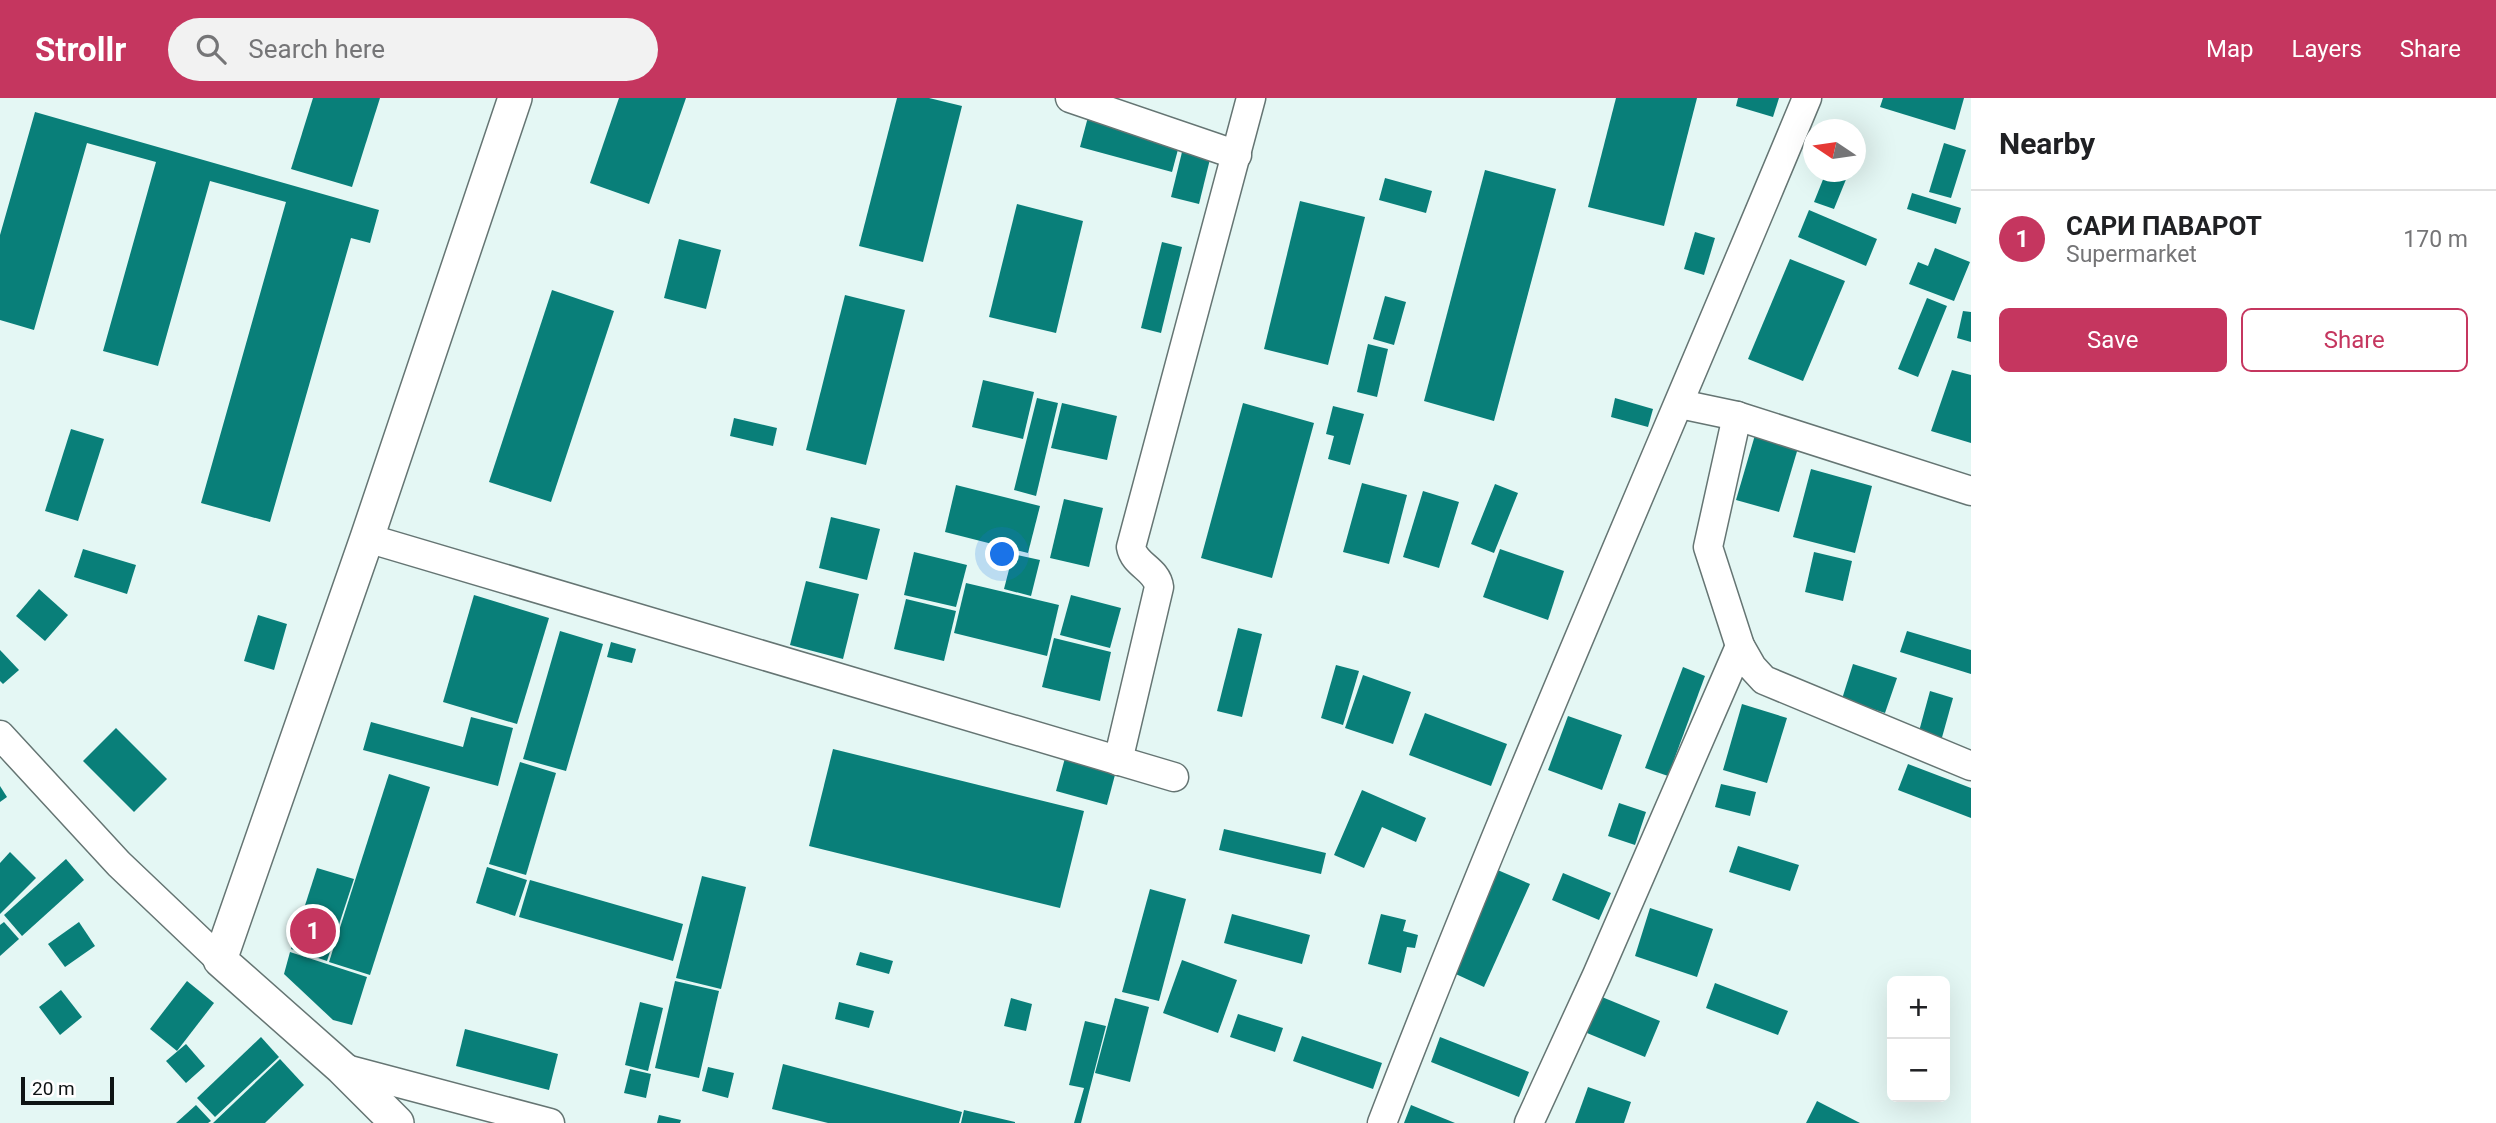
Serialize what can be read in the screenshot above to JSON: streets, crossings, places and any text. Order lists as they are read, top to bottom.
{
  "scale_bar": "20 m",
  "north": "left",
  "page": {
    "header": "Strollr",
    "search": "Search here",
    "nav": ["Map", "Layers", "Share"],
    "heading": "Nearby",
    "list": [
      {
        "mark": "1",
        "name": "САРИ ПАВАРОТ",
        "note": "Supermarket",
        "value": "170 m"
      }
    ],
    "buttons": ["Save", "Share"],
    "pins": "1",
    "map_buttons": ["+", "−"],
    "scale": "20 m"
  }
}
